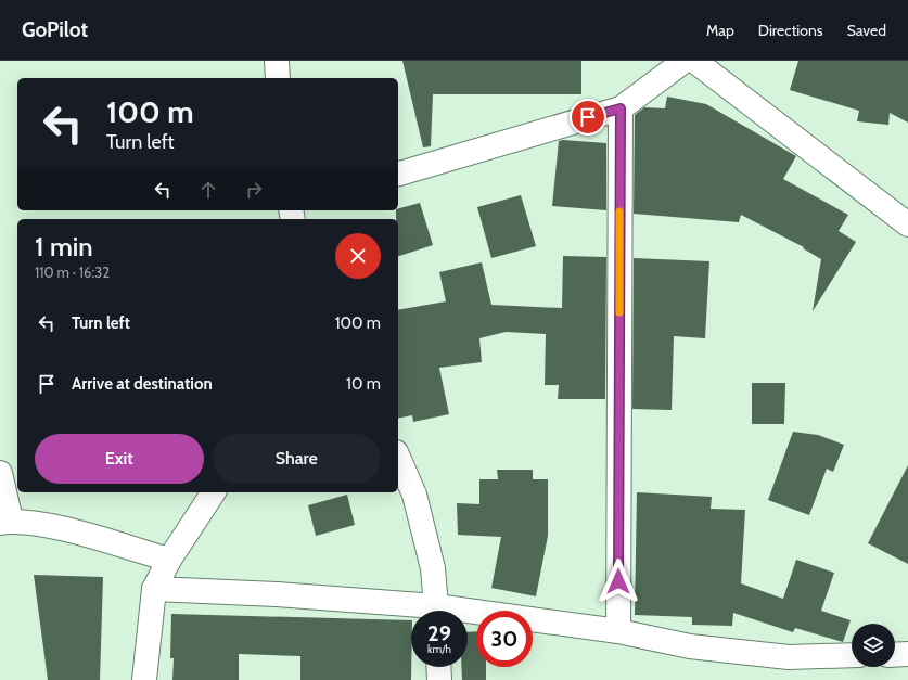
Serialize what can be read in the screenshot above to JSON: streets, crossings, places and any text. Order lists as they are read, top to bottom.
{
  "page": {
    "header": "GoPilot",
    "nav": ["Map", "Directions", "Saved"],
    "turn": ["100 m", "Turn left"],
    "heading": ["1 min", "110 m · 16:32"],
    "list": [
      {
        "name": "Turn left",
        "value": "100 m"
      },
      {
        "name": "Arrive at destination",
        "value": "10 m"
      }
    ],
    "buttons": ["Exit", "Share"],
    "speed": "29 km/h",
    "limit": "30"
  }
}
